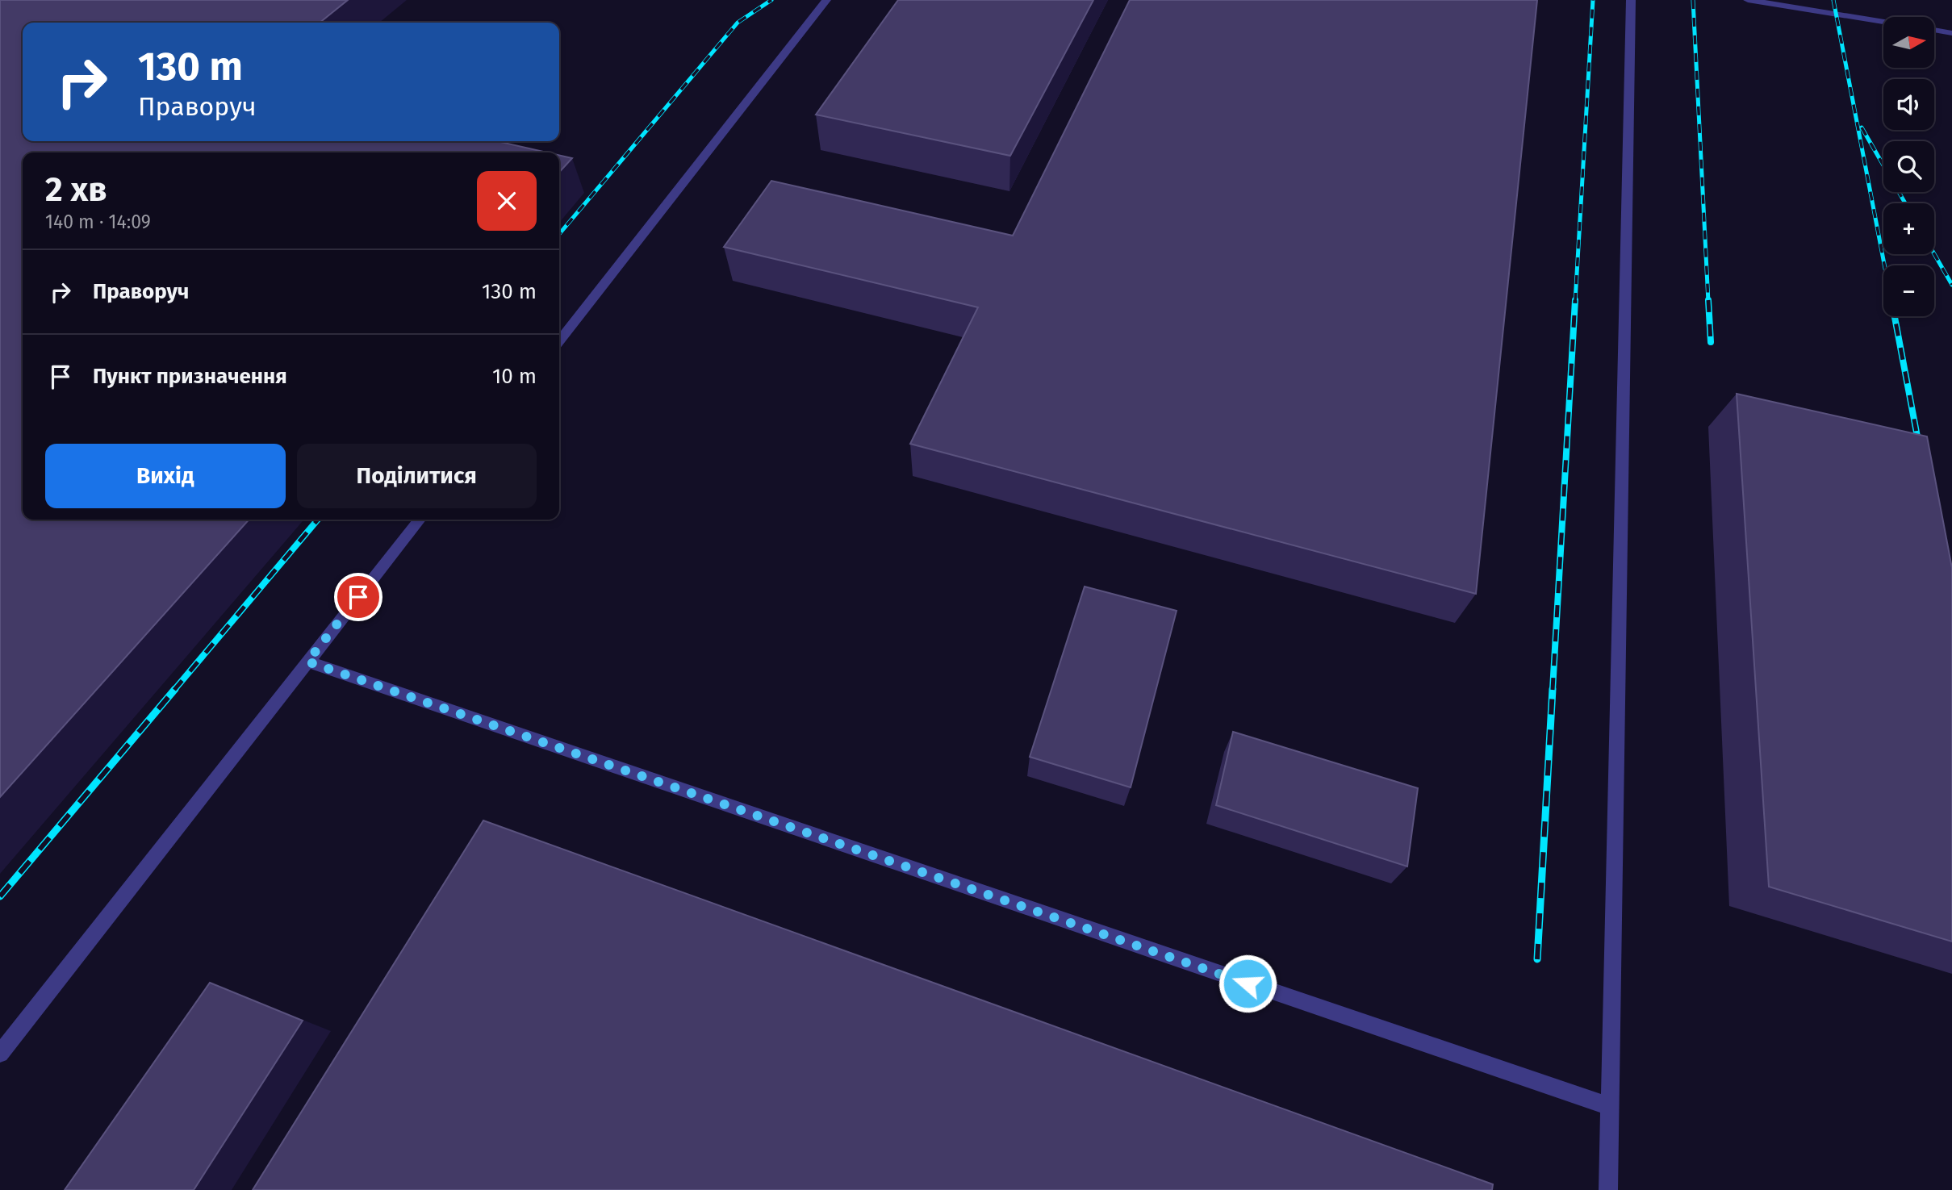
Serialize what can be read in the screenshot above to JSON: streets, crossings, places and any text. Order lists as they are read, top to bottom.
{
  "north": "right",
  "page": {
    "map_buttons": ["+", "−"],
    "turn": ["130 m", "Праворуч"],
    "heading": ["2 хв", "140 m · 14:09"],
    "list": [
      {
        "name": "Праворуч",
        "value": "130 m"
      },
      {
        "name": "Пункт призначення",
        "value": "10 m"
      }
    ],
    "buttons": ["Вихід", "Поділитися"]
  }
}
